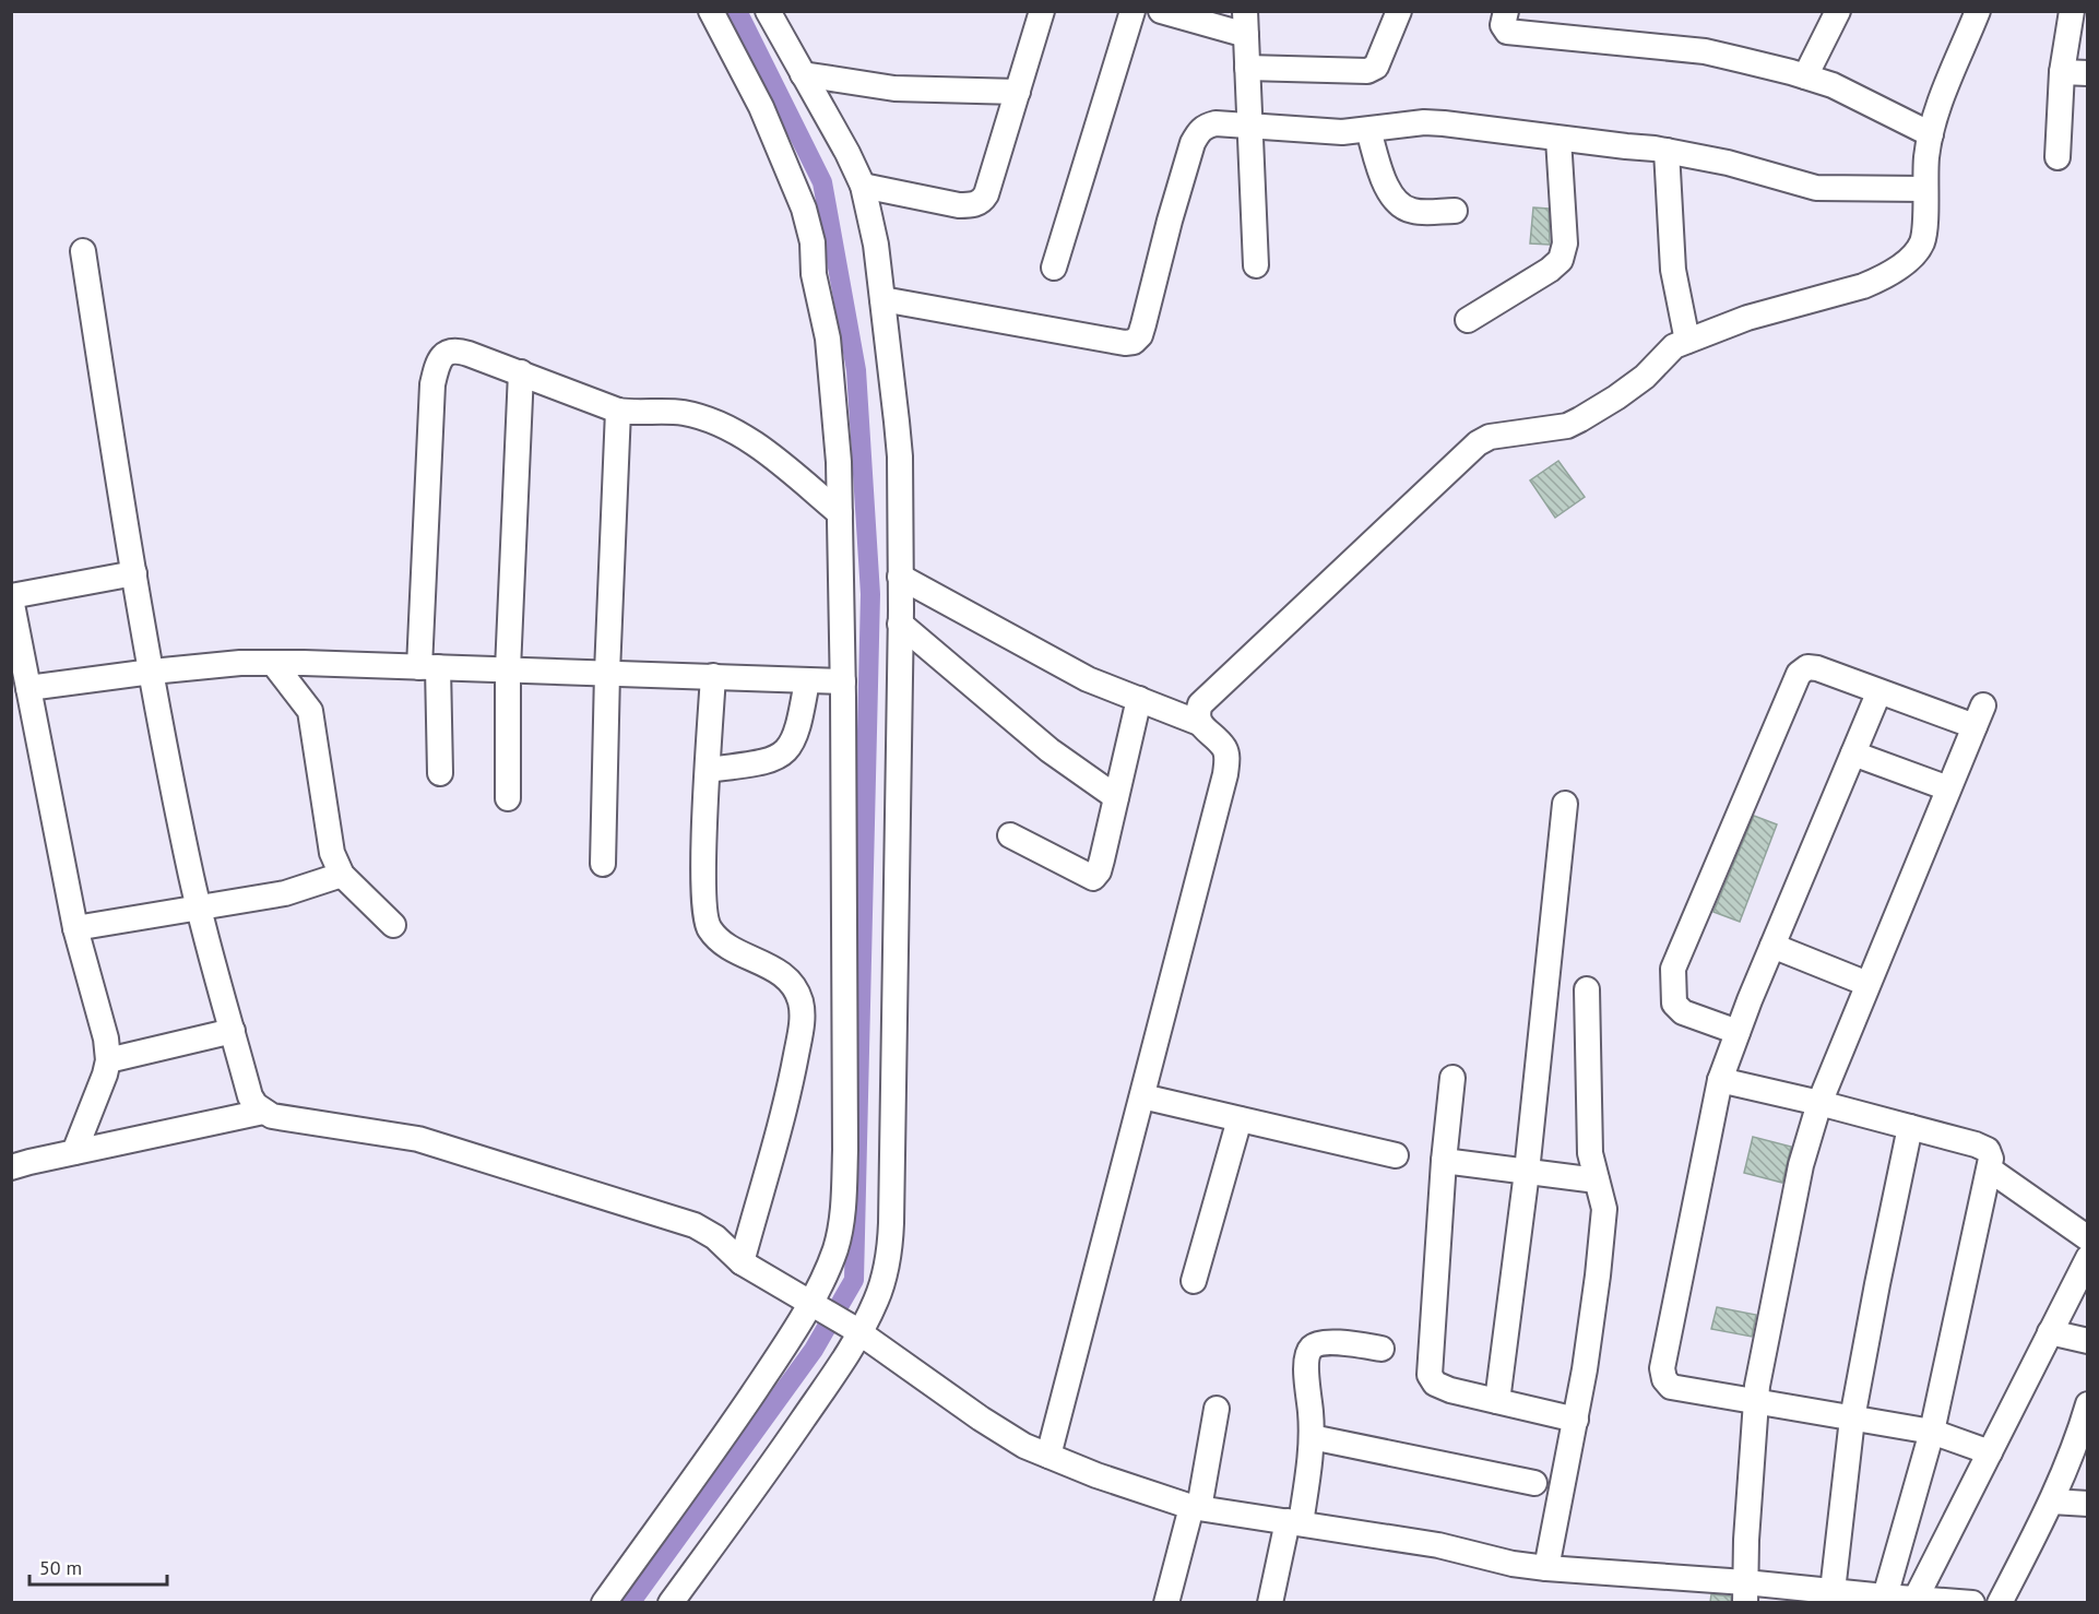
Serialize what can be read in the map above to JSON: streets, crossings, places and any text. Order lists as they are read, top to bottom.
{
  "scale_bar": "50 m"
}
